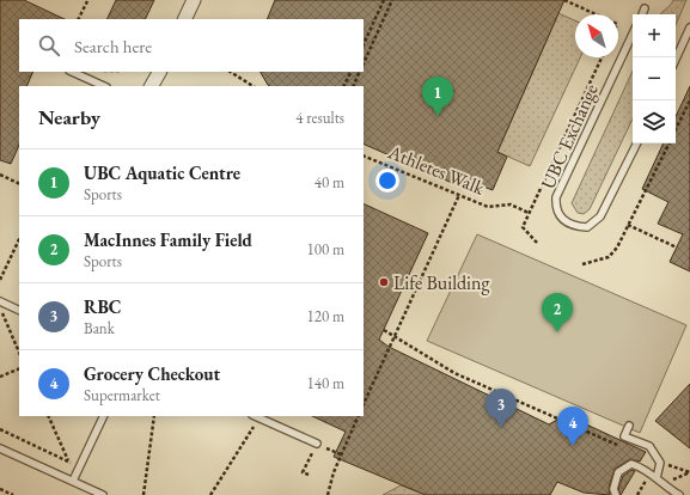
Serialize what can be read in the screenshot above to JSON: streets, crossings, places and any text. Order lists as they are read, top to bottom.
{
  "streets": {
    "lane": ["UBC Exchange"],
    "path": ["Athletes Walk"]
  },
  "places": ["Life Building"],
  "north": "top left",
  "page": {
    "map_buttons": ["+", "−"],
    "search": "Search here",
    "pins": [
      "1",
      "2",
      "3",
      "4"
    ],
    "heading": ["Nearby", "4 results"],
    "list": [
      {
        "mark": "1",
        "name": "UBC Aquatic Centre",
        "note": "Sports",
        "value": "40 m"
      },
      {
        "mark": "2",
        "name": "MacInnes Family Field",
        "note": "Sports",
        "value": "100 m"
      },
      {
        "mark": "3",
        "name": "RBC",
        "note": "Bank",
        "value": "120 m"
      },
      {
        "mark": "4",
        "name": "Grocery Checkout",
        "note": "Supermarket",
        "value": "140 m"
      }
    ]
  }
}
